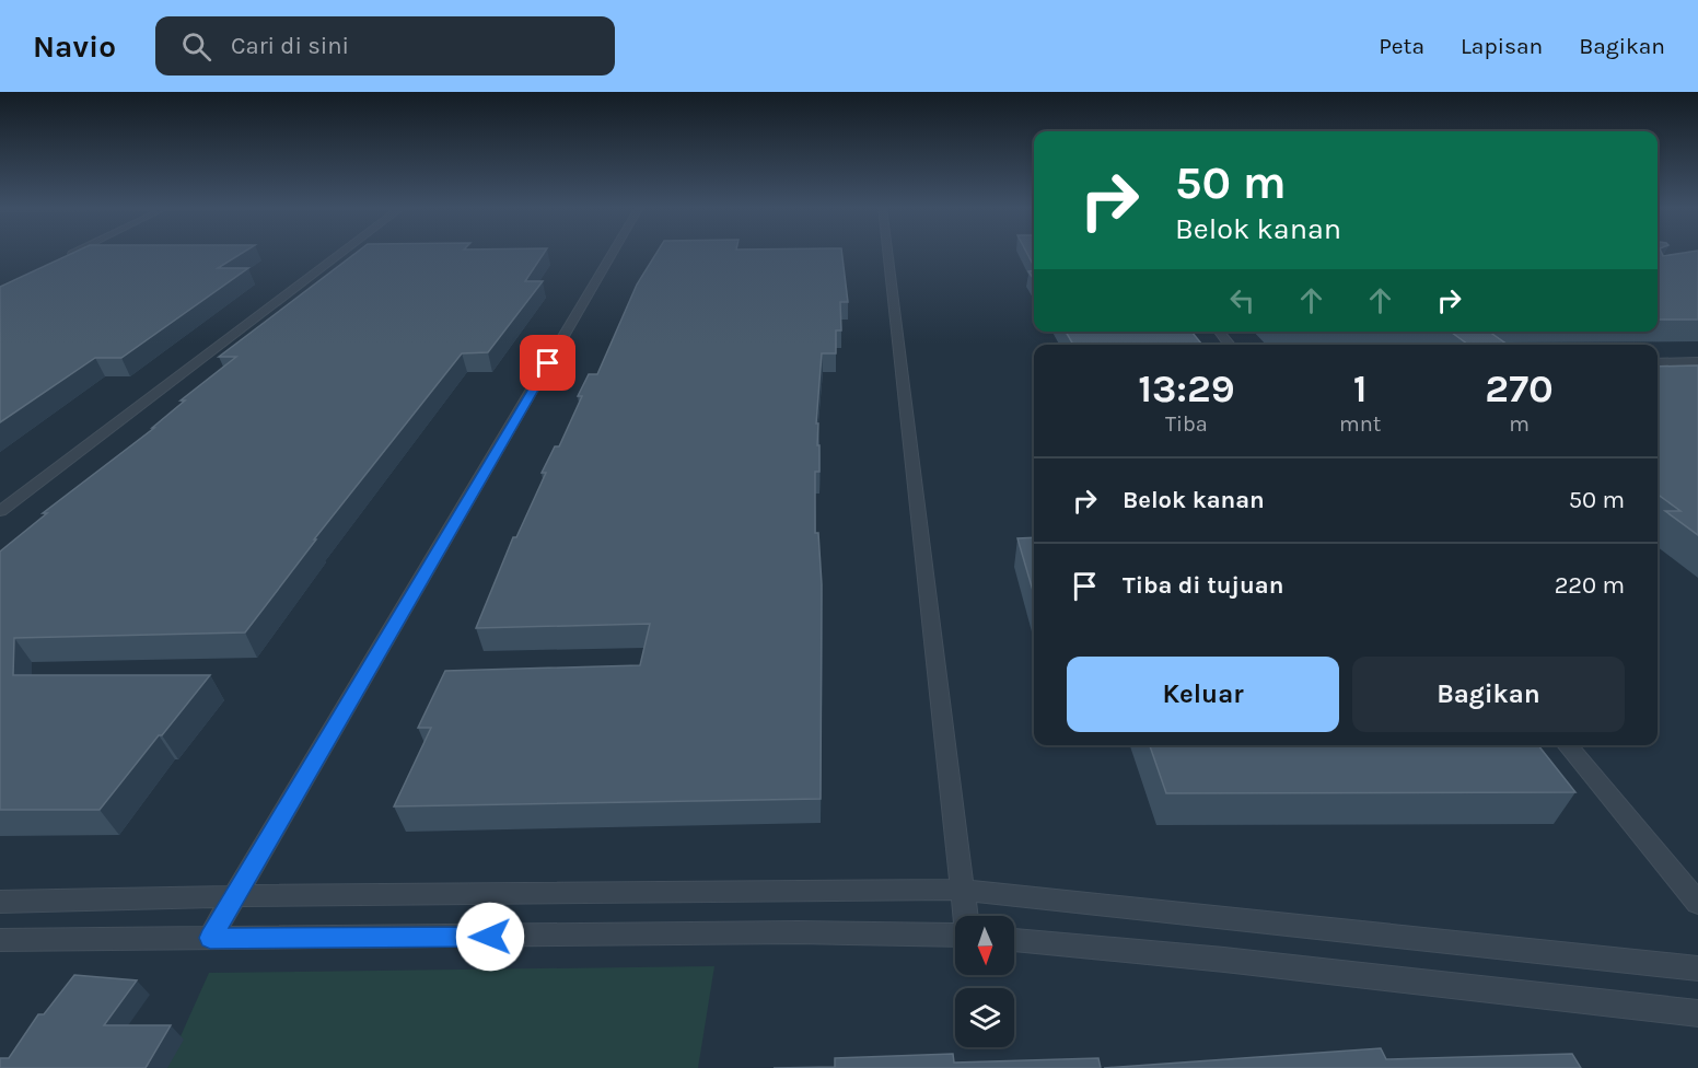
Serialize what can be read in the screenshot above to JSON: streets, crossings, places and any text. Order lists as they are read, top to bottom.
{
  "north": "bottom",
  "page": {
    "header": "Navio",
    "search": "Cari di sini",
    "nav": ["Peta", "Lapisan", "Bagikan"],
    "turn": ["50 m", "Belok kanan"],
    "eta": [
      "13:29",
      "Tiba",
      "1",
      "mnt",
      "270",
      "m"
    ],
    "list": [
      {
        "name": "Belok kanan",
        "value": "50 m"
      },
      {
        "name": "Tiba di tujuan",
        "value": "220 m"
      }
    ],
    "buttons": ["Keluar", "Bagikan"]
  }
}
